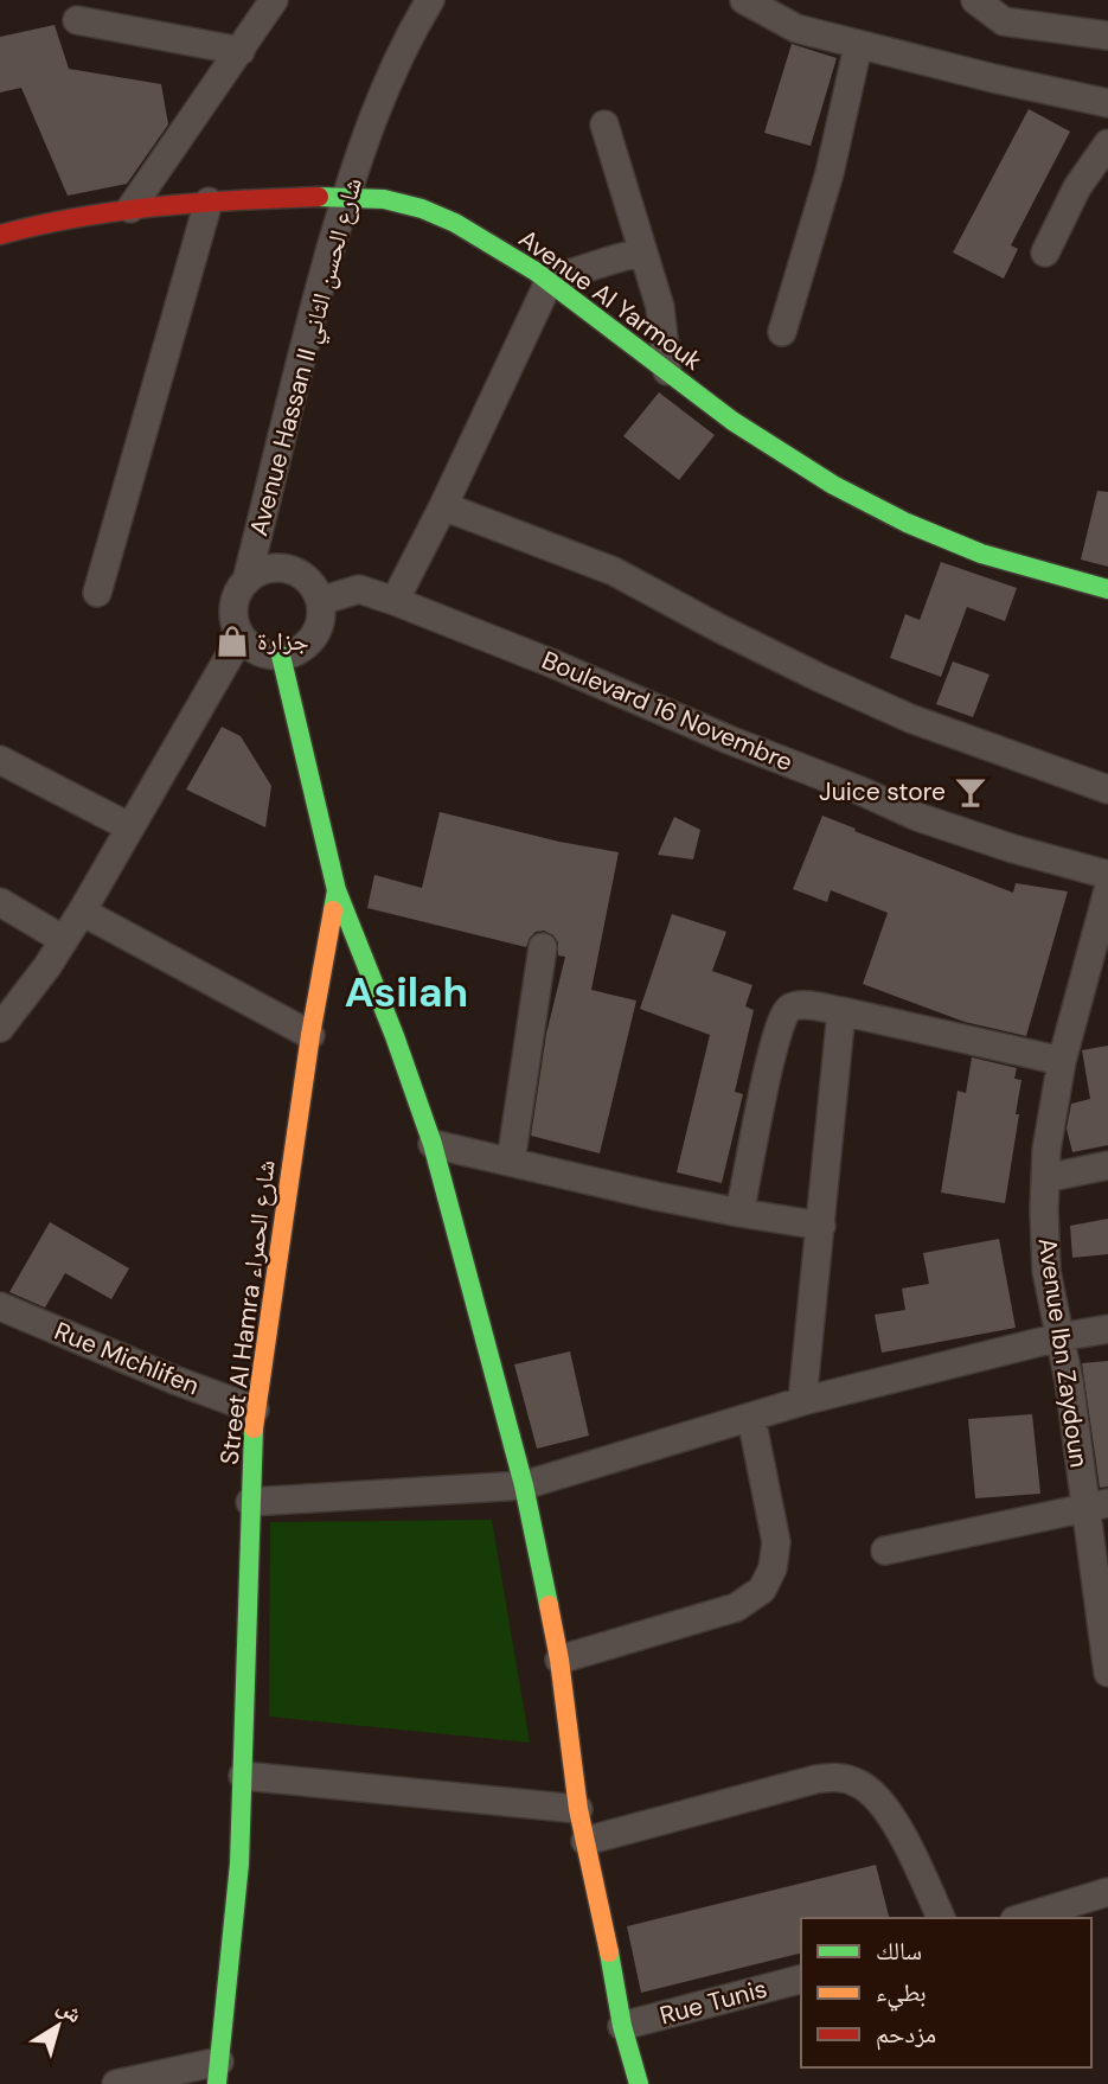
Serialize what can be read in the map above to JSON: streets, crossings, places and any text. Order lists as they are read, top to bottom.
{
  "streets": {
    "street": [
      "Avenue Al Yarmouk",
      "Avenue Hassan II شارع الحسن الثاني",
      "Boulevard 16 Novembre",
      "Street Al Hamra شارع الحمراء",
      "Avenue Ibn Zaydoun",
      "Rue Michlifen",
      "Rue Tunis"
    ]
  },
  "crossings": [
    ["Avenue Al Yarmouk", "Avenue Hassan II شارع الحسن الثاني"],
    ["Avenue Hassan II شارع الحسن الثاني", "Boulevard 16 Novembre"],
    ["Avenue Hassan II شارع الحسن الثاني", "Street Al Hamra شارع الحمراء"],
    ["Boulevard 16 Novembre", "Street Al Hamra شارع الحمراء"],
    ["Street Al Hamra شارع الحمراء", "Rue Michlifen"]
  ],
  "districts": ["Asilah"],
  "places": {
    "shop": ["جزارة"],
    "bar": ["Juice store"]
  },
  "legend": ["سالك", "بطيء", "مزدحم"],
  "north": "top right"
}
